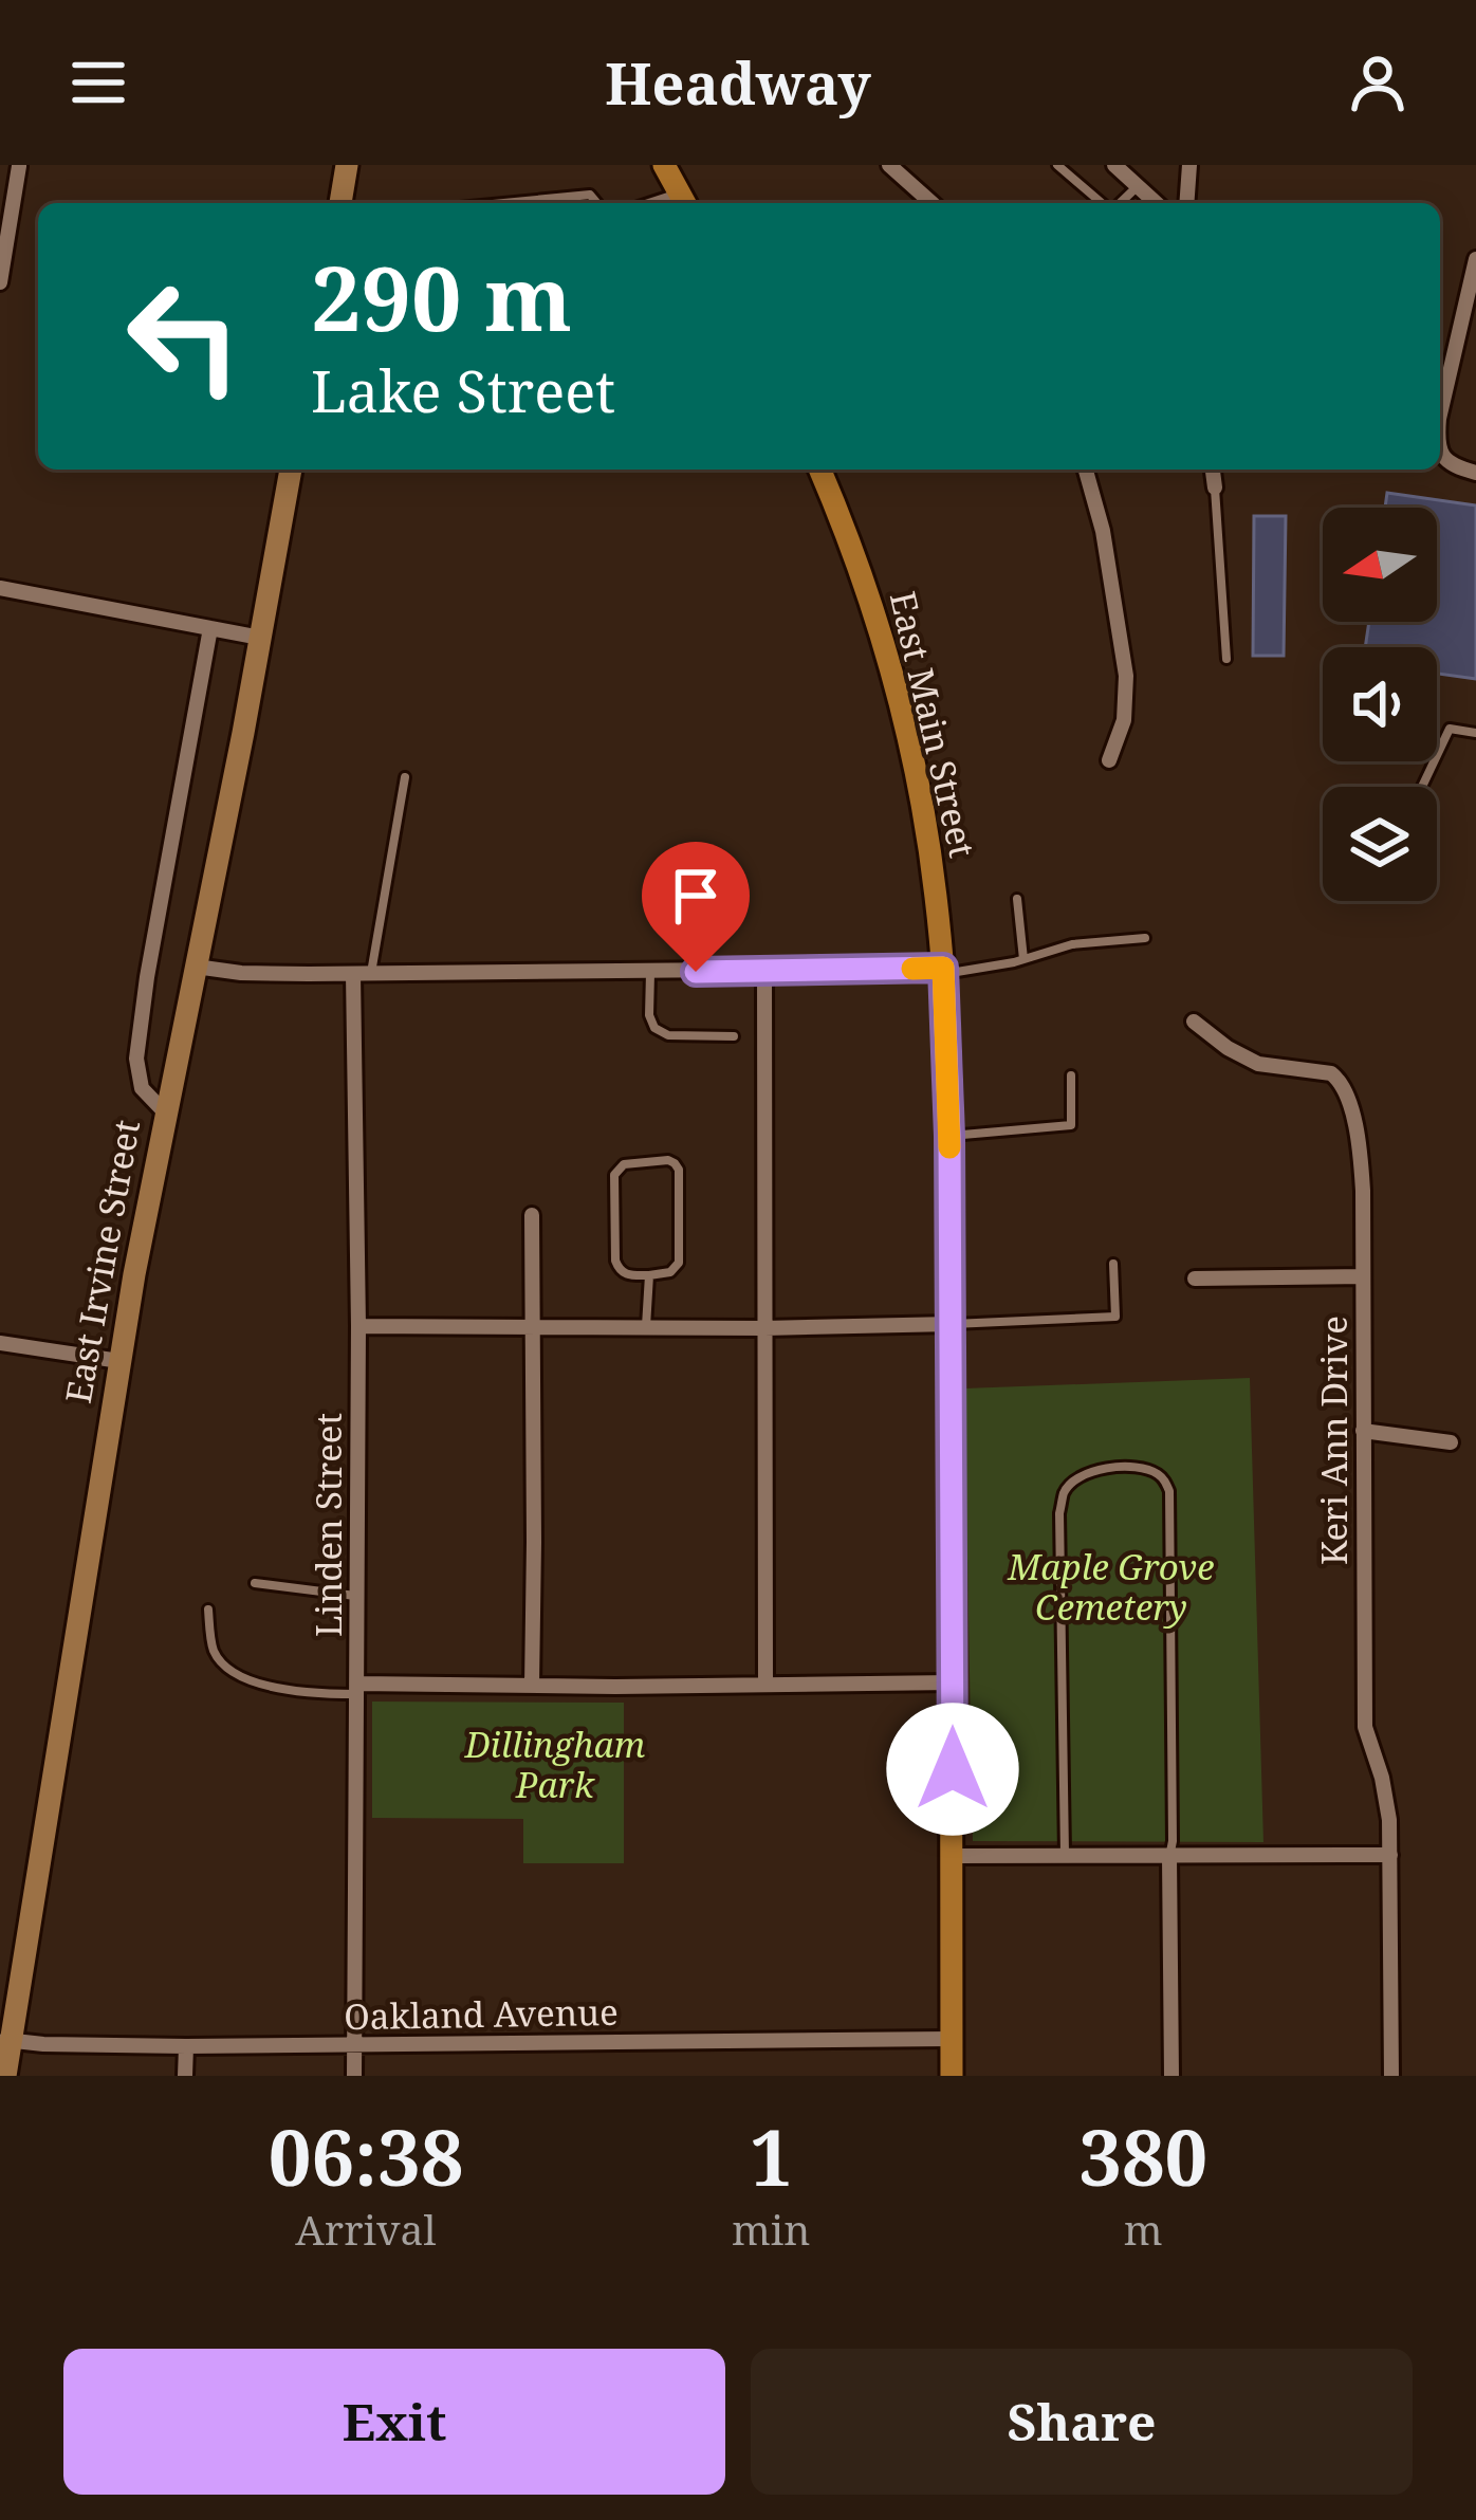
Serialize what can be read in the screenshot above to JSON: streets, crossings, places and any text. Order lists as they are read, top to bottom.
{
  "streets": {
    "main road": ["East Main Street"],
    "street": [
      "East Irvine Street",
      "Keri Ann Drive",
      "Linden Street",
      "Oakland Avenue"
    ]
  },
  "crossings": [
    ["East Main Street", "Oakland Avenue"],
    ["East Irvine Street", "Oakland Avenue"],
    ["Linden Street", "Oakland Avenue"]
  ],
  "parks": ["Maple Grove Cemetery", "Dillingham Park"],
  "north": "left",
  "page": {
    "header": "Headway",
    "turn": ["290 m", "Lake Street"],
    "eta": [
      "06:38",
      "Arrival",
      "1",
      "min",
      "380",
      "m"
    ],
    "buttons": ["Exit", "Share"]
  }
}
